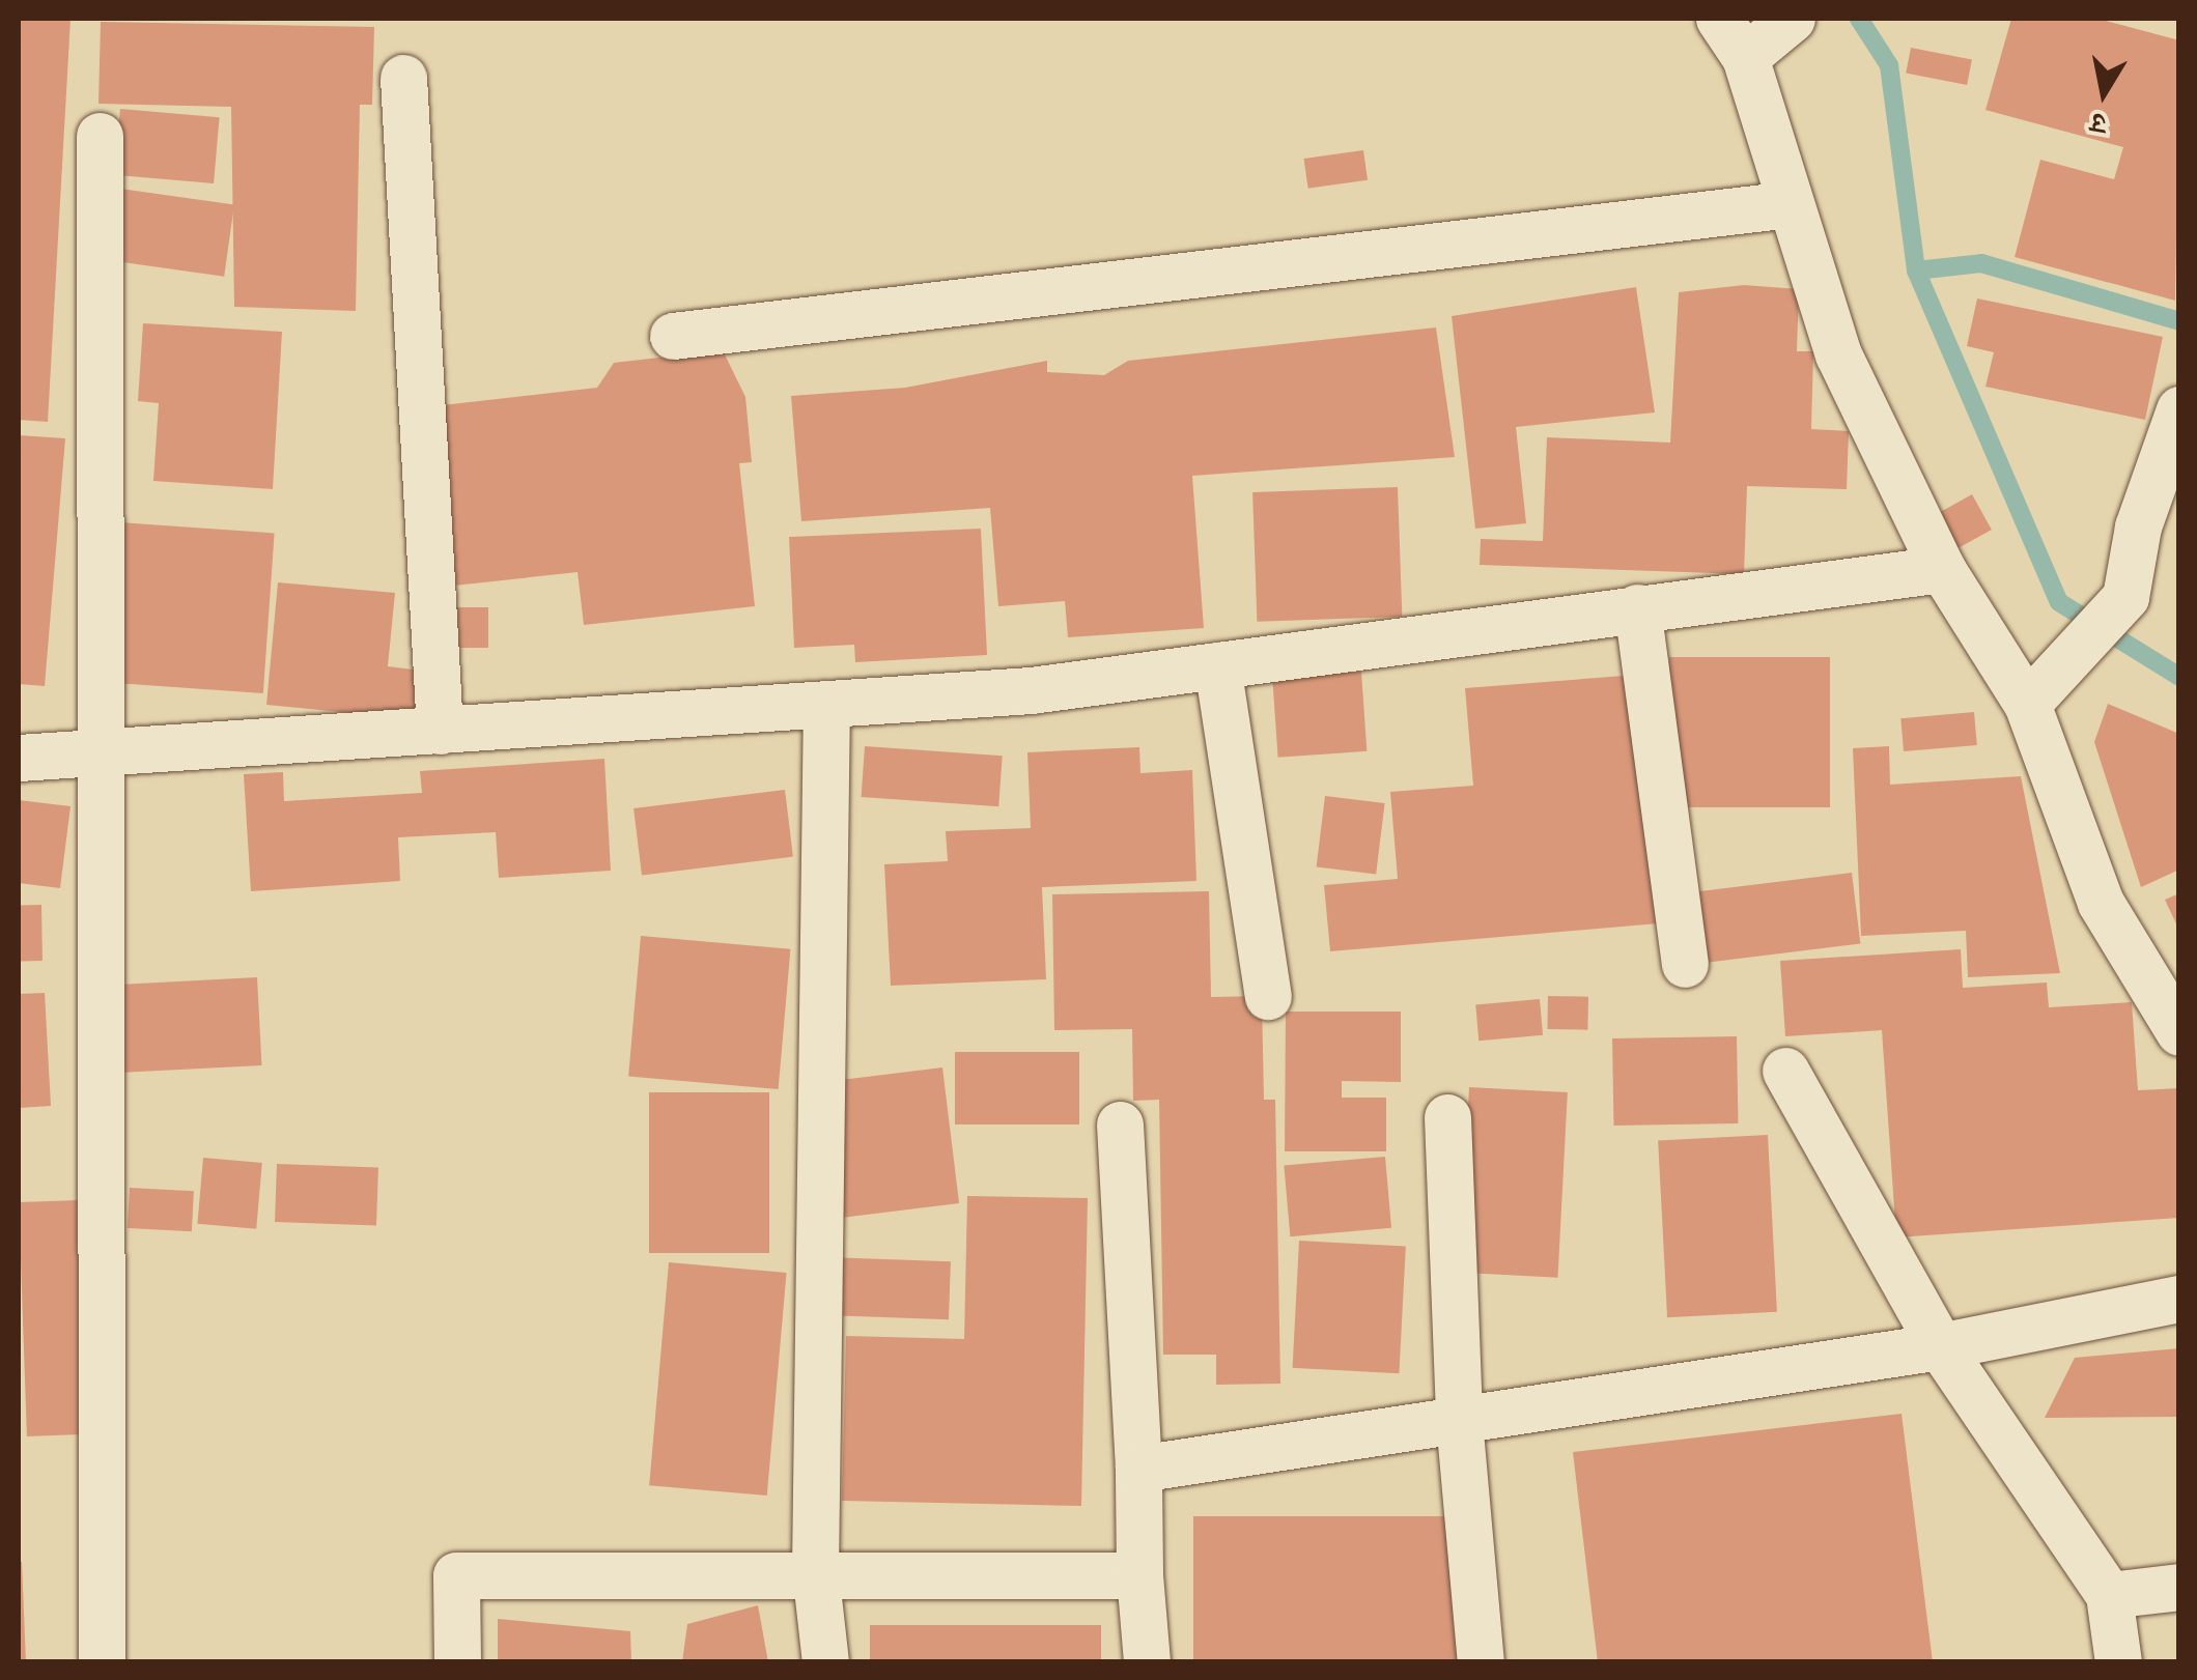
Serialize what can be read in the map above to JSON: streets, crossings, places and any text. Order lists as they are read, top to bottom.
{
  "north": "bottom"
}
